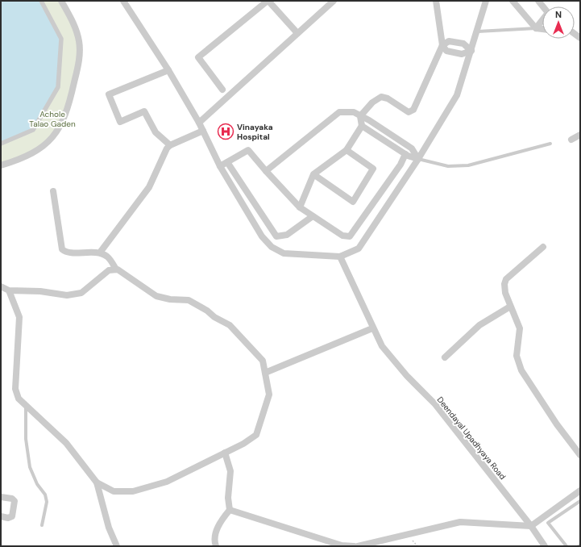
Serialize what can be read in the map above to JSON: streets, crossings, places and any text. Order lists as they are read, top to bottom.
{
  "streets": {
    "street": ["Deendayal Upadhyaya Road"]
  },
  "parks": ["Achole Talao Gaden"],
  "places": {
    "hospital": ["Vinayaka Hospital"]
  },
  "north": "top"
}
